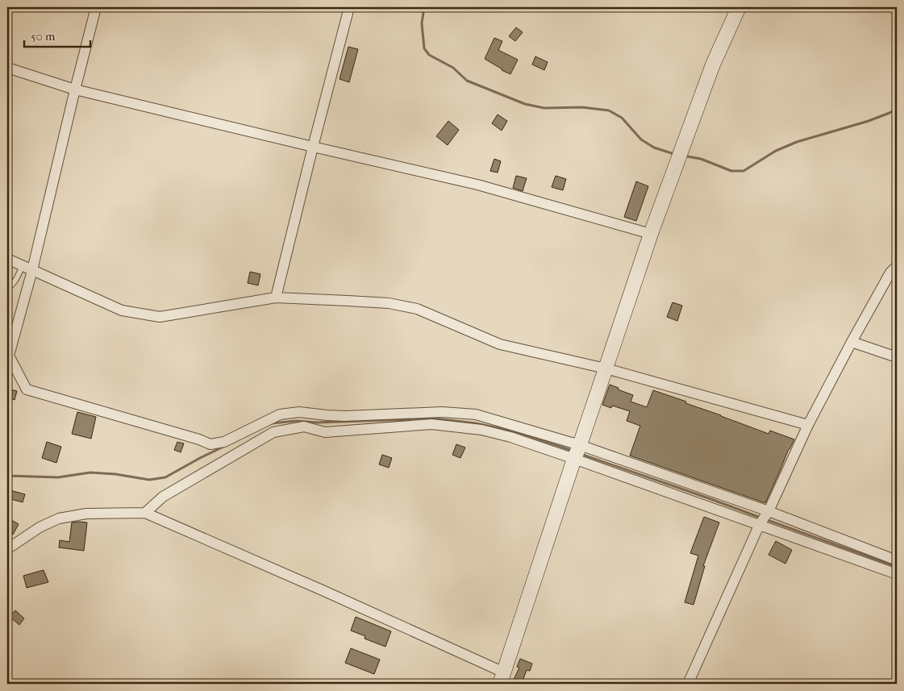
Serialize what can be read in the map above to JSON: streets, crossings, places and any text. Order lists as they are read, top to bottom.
{
  "scale_bar": "50 m"
}
